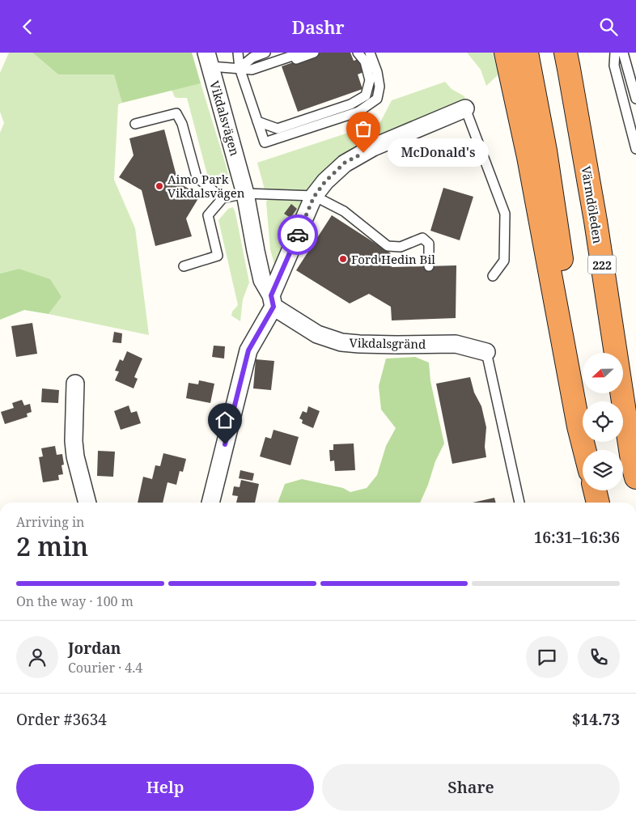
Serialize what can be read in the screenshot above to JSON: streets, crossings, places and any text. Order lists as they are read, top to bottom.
{
  "streets": {
    "highway": ["Värmdöleden", "222"],
    "street": ["Vikdalsvägen", "Vikdalsgränd"]
  },
  "crossings": [
    ["Vikdalsvägen", "Vikdalsgränd"]
  ],
  "places": ["McDonald's", "Aimo Park Vikdalsvägen", "Ford Hedin Bil"],
  "north": "left",
  "page": {
    "header": "Dashr",
    "bubble": "McDonald's",
    "heading": ["2 min", "Arriving in", "16:31–16:36"],
    "panel": [
      "Jordan",
      "Courier · 4.4",
      "Order #3634",
      "$14.73"
    ],
    "bar": "On the way · 100 m",
    "buttons": ["Help", "Share"]
  }
}
